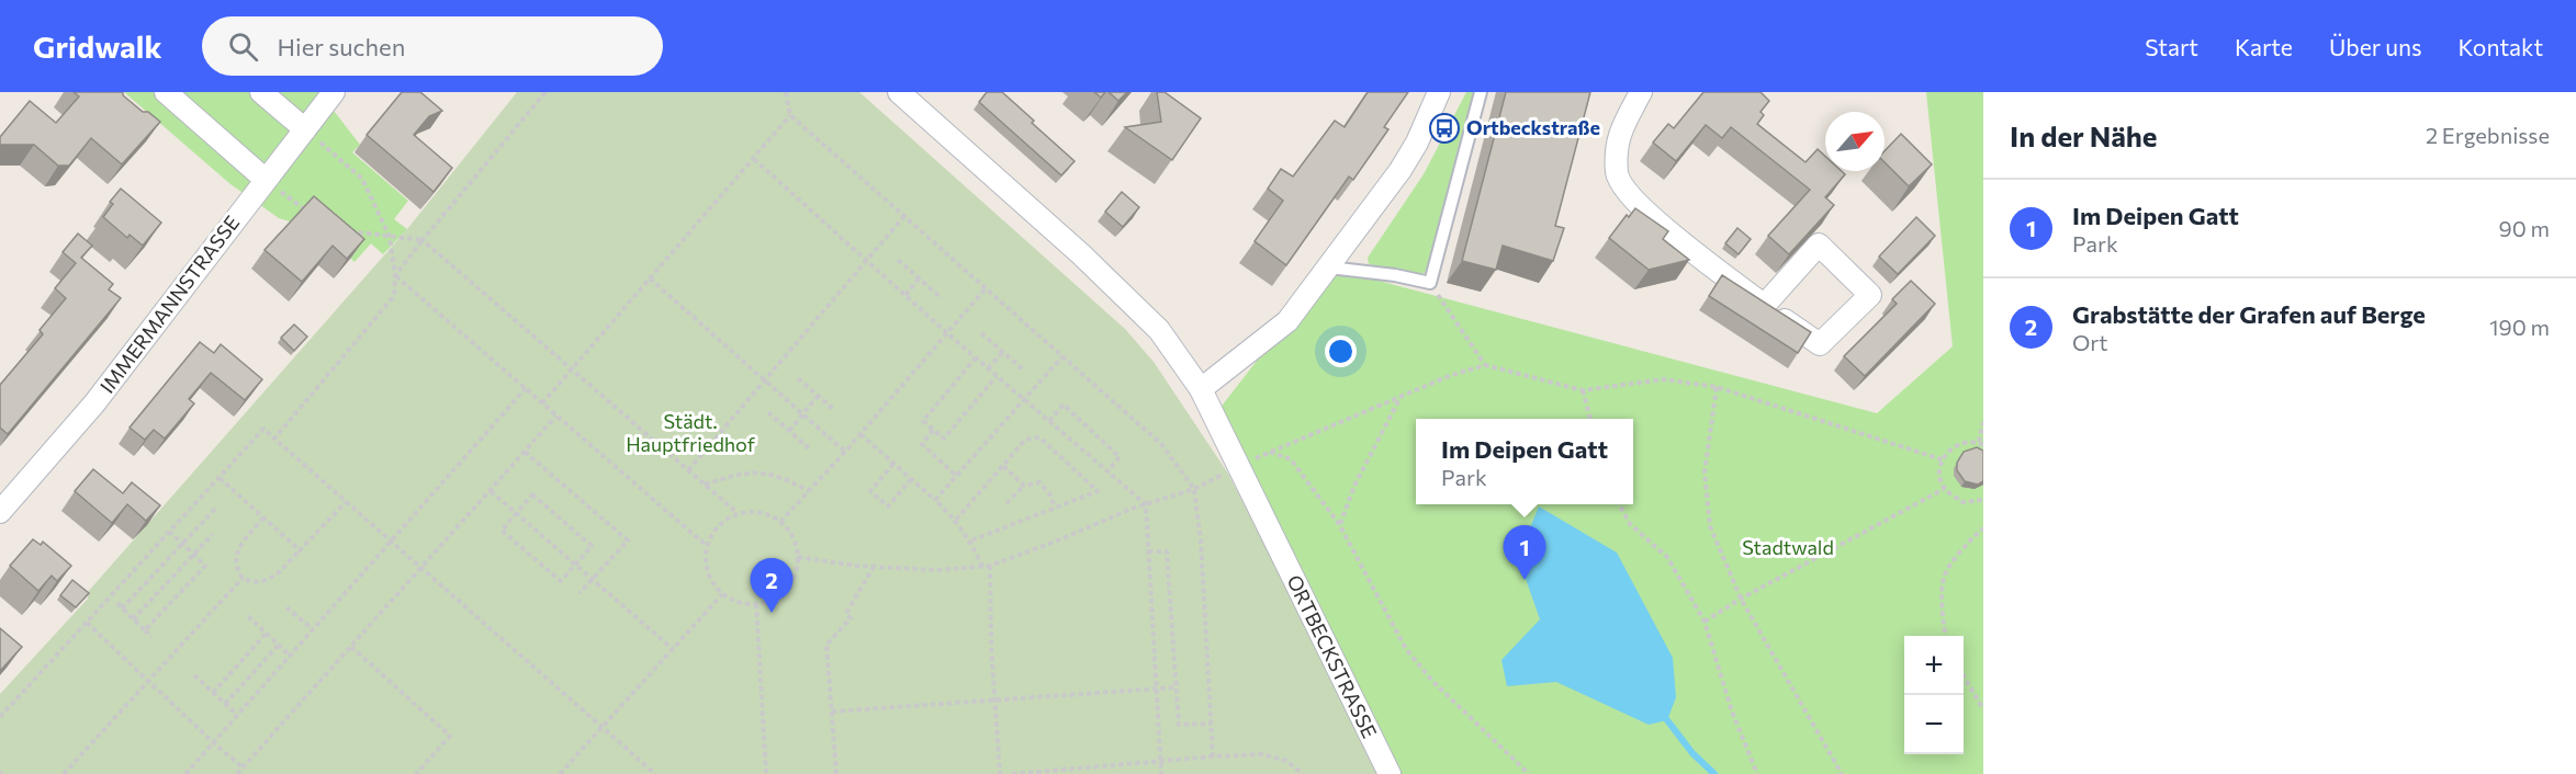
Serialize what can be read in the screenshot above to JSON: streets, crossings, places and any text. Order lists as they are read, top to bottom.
{
  "streets": {
    "street": ["IMMERMANNSTRASSE", "ORTBECKSTRASSE"]
  },
  "parks": ["Städt. Hauptfriedhof", "Stadtwald"],
  "places": {
    "bus stop": ["Ortbeckstraße"]
  },
  "north": "top right",
  "page": {
    "header": "Gridwalk",
    "search": "Hier suchen",
    "nav": [
      "Start",
      "Karte",
      "Über uns",
      "Kontakt"
    ],
    "heading": ["In der Nähe", "2 Ergebnisse"],
    "list": [
      {
        "mark": "1",
        "name": "Im Deipen Gatt",
        "note": "Park",
        "value": "90 m"
      },
      {
        "mark": "2",
        "name": "Grabstätte der Grafen auf Berge",
        "note": "Ort",
        "value": "190 m"
      }
    ],
    "popup": ["Im Deipen Gatt", "Park"],
    "pins": ["1", "2"],
    "map_buttons": ["+", "−"]
  }
}
